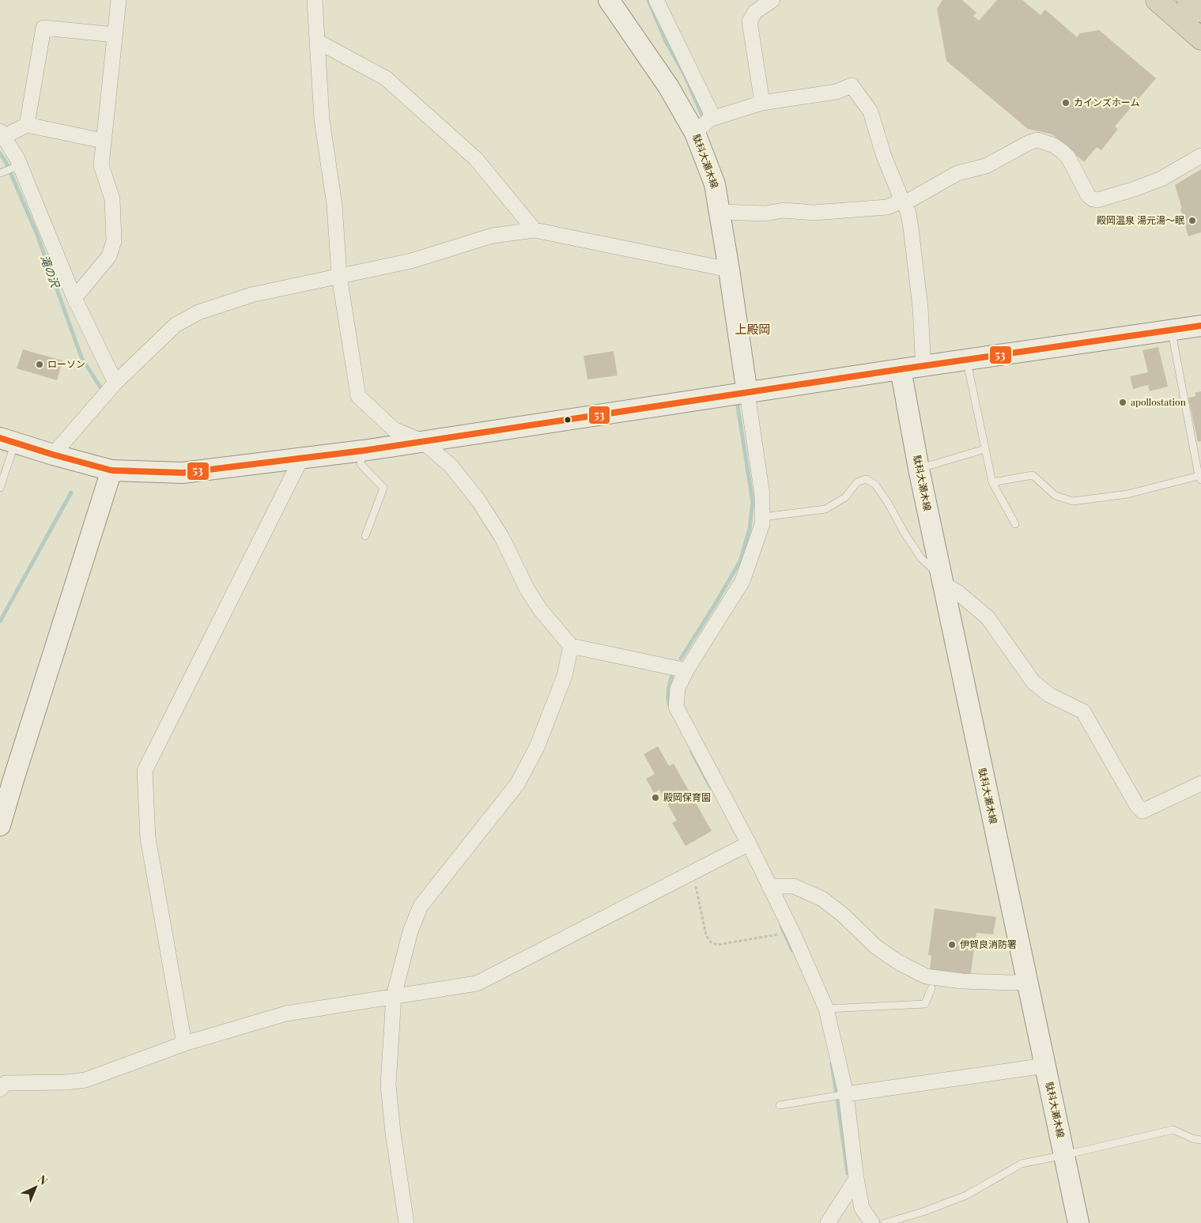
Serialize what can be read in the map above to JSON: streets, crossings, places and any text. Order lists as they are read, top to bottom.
{
  "streets": {
    "main road": ["駄科大瀬木線"]
  },
  "districts": ["上殿岡"],
  "water": ["滝の沢"],
  "places": [
    "カインズホーム",
    "殿岡温泉 湯元湯～眠",
    "ローソン",
    "apollostation",
    "殿岡保育園",
    "伊賀良消防署"
  ],
  "lines": ["transit line 53"],
  "north": "top right"
}
